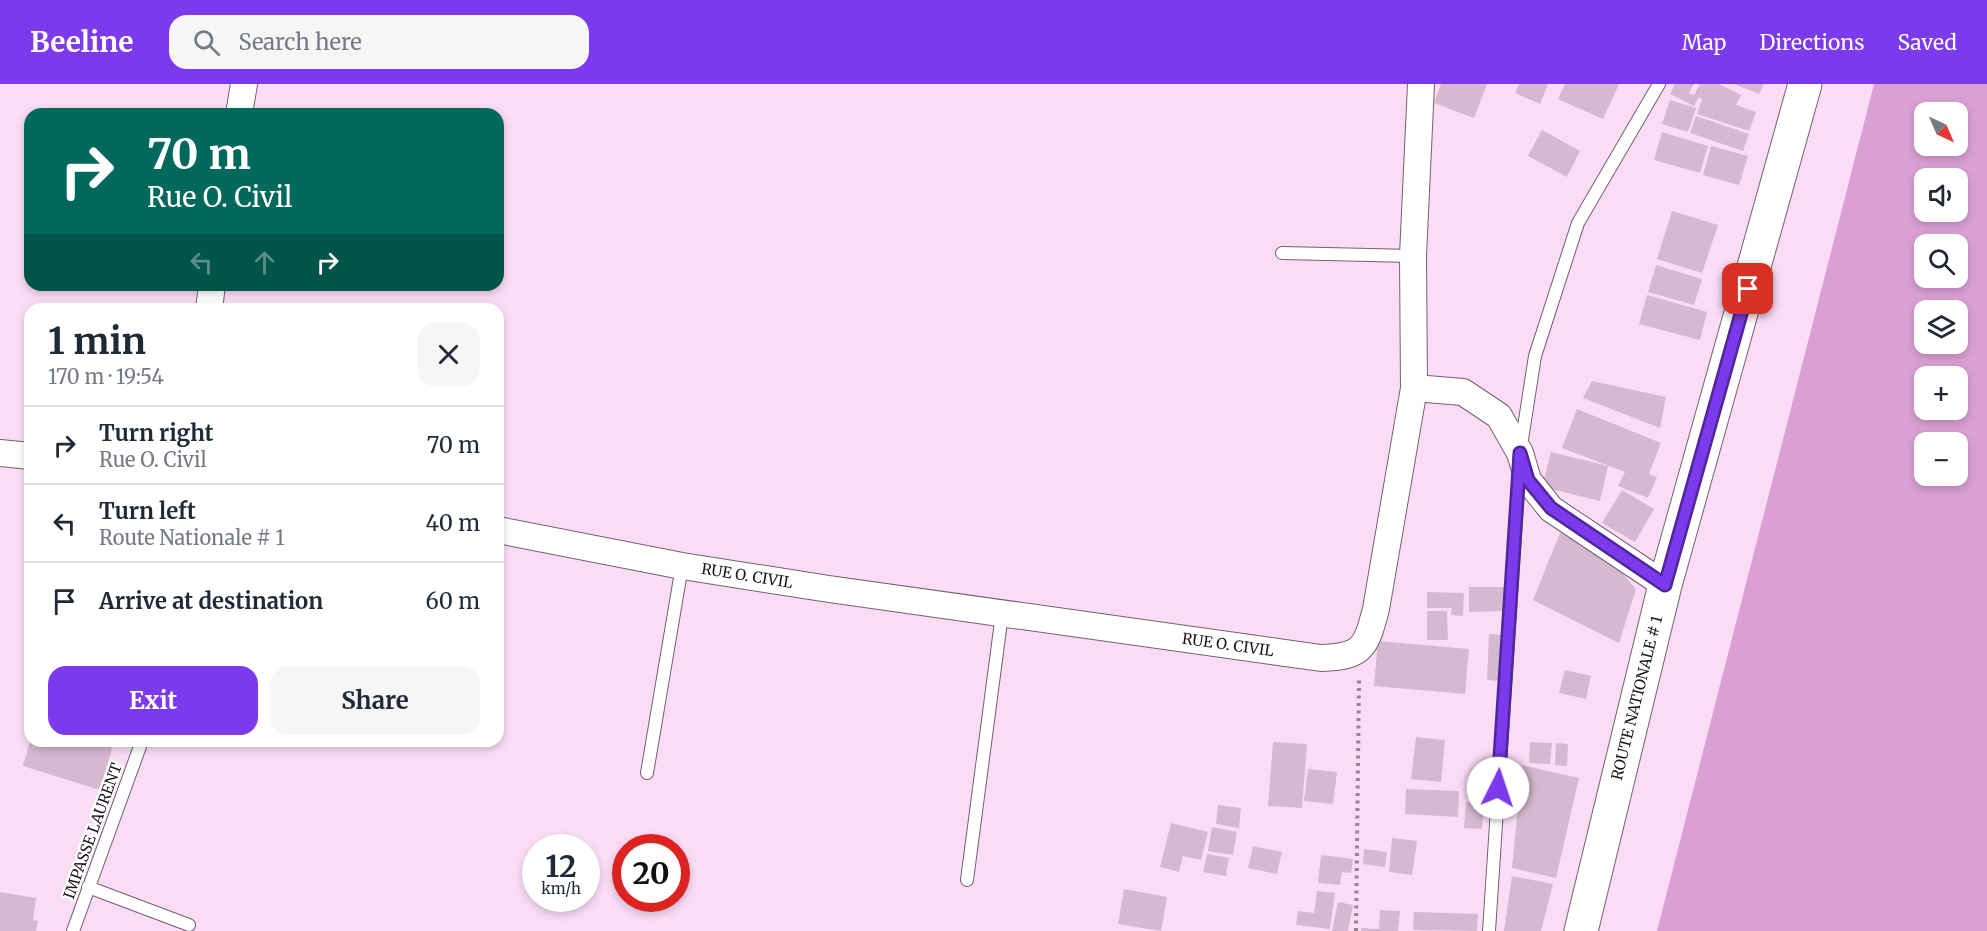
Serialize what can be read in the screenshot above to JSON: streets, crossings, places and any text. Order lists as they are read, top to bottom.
{
  "streets": {
    "main road": ["ROUTE NATIONALE # 1"],
    "street": ["RUE O. CIVIL"],
    "lane": ["IMPASSE LAURENT"]
  },
  "north": "bottom right",
  "page": {
    "header": "Beeline",
    "search": "Search here",
    "nav": ["Map", "Directions", "Saved"],
    "map_buttons": ["+", "−"],
    "turn": ["70 m", "Rue O. Civil"],
    "heading": ["1 min", "170 m · 19:54"],
    "list": [
      {
        "name": "Turn right",
        "note": "Rue O. Civil",
        "value": "70 m"
      },
      {
        "name": "Turn left",
        "note": "Route Nationale # 1",
        "value": "40 m"
      },
      {
        "name": "Arrive at destination",
        "value": "60 m"
      }
    ],
    "buttons": ["Exit", "Share"],
    "speed": "12 km/h",
    "limit": "20"
  }
}
